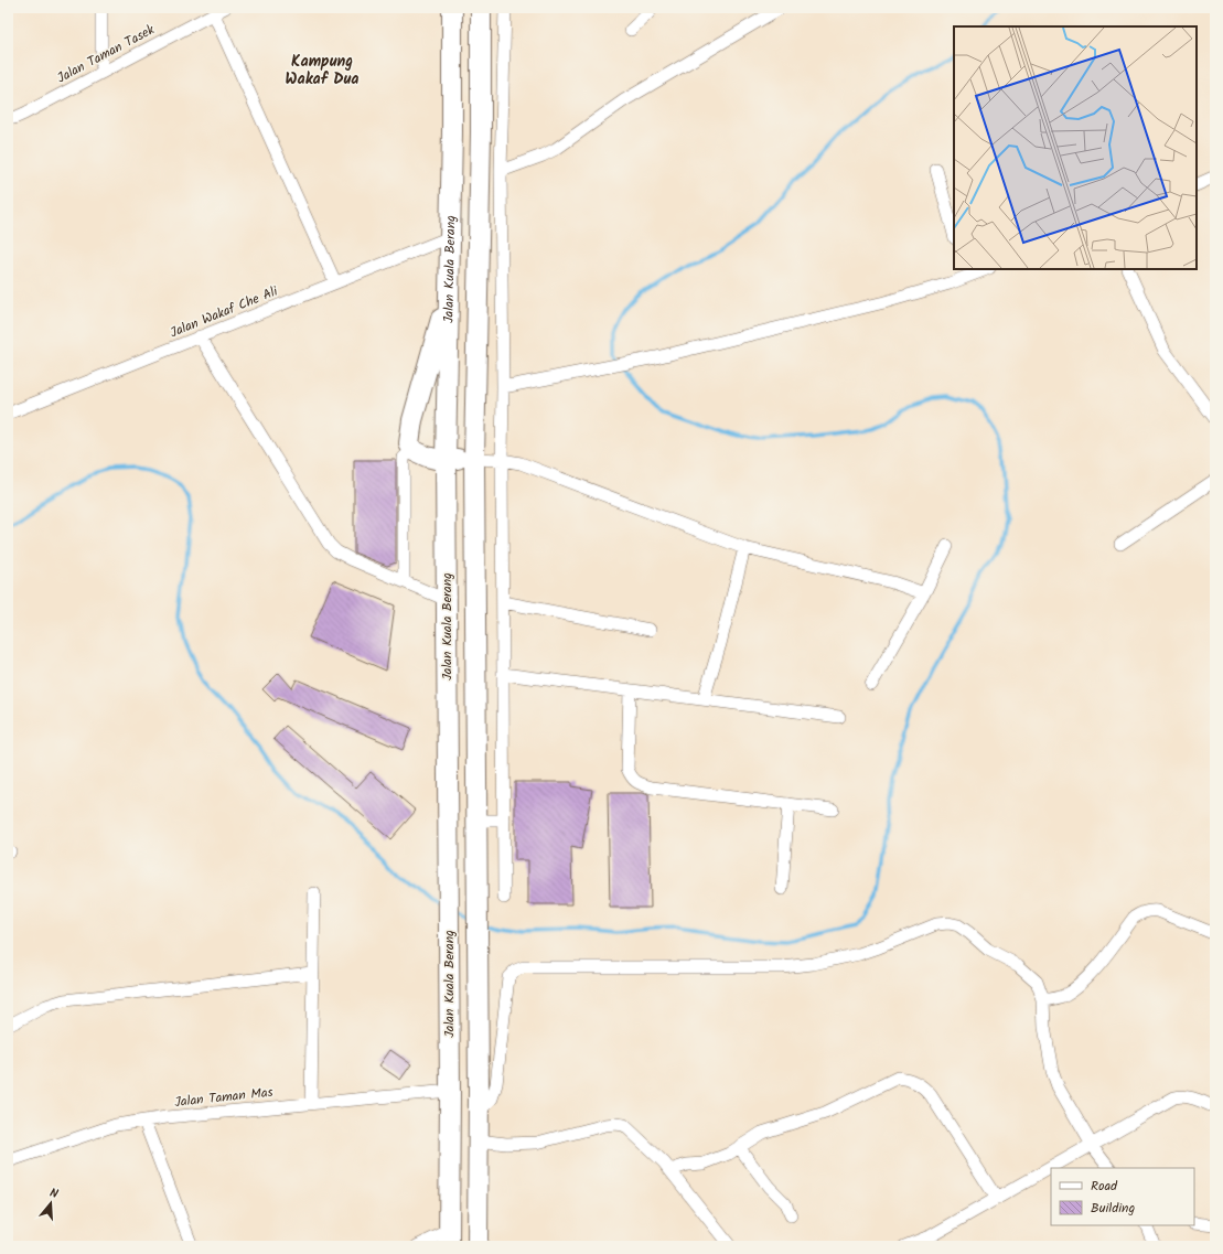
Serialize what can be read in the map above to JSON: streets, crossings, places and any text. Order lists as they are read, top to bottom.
{
  "streets": {
    "highway": ["Jalan Kuala Berang"],
    "street": ["Jalan Taman Tasek", "Jalan Wakaf Che Ali", "Jalan Taman Mas"]
  },
  "crossings": [
    ["Jalan Kuala Berang", "Jalan Wakaf Che Ali"],
    ["Jalan Kuala Berang", "Jalan Taman Mas"]
  ],
  "districts": ["Kampung Wakaf Dua"],
  "legend": ["Road", "Building"],
  "north": "top"
}
